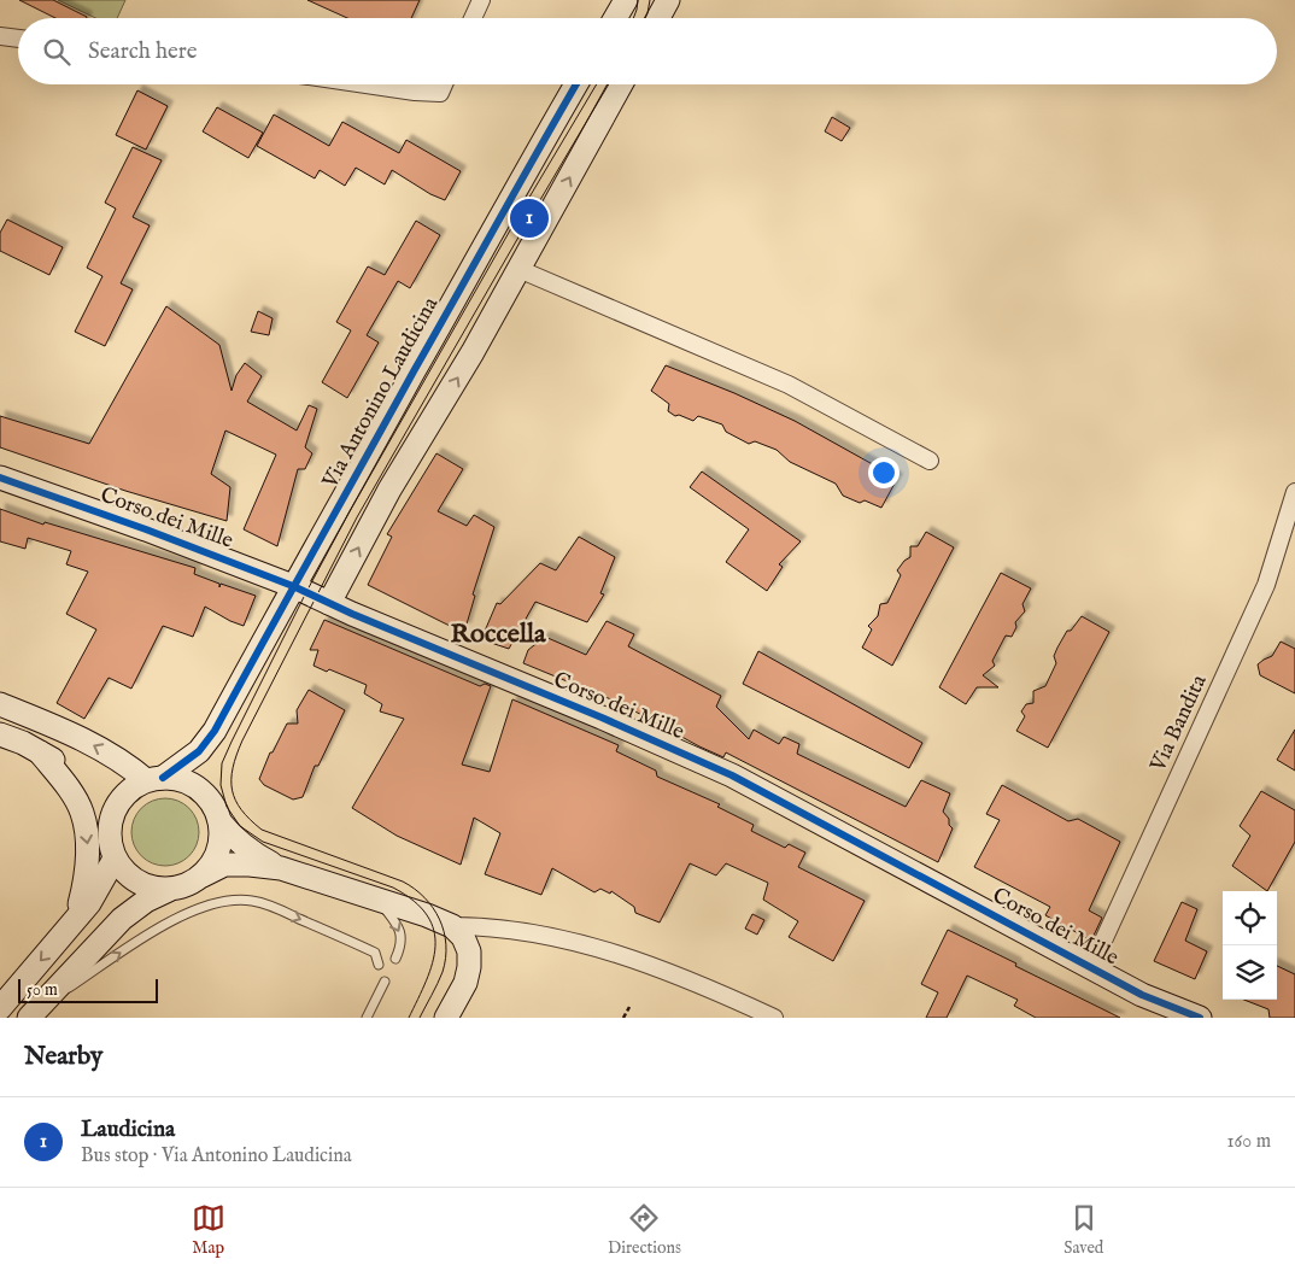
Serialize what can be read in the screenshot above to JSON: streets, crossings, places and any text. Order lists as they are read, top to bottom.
{
  "streets": {
    "street": ["Via Antonino Laudicina", "Corso dei Mille", "Via Bandita"]
  },
  "crossings": [
    ["Via Antonino Laudicina", "Corso dei Mille"],
    ["Corso dei Mille", "Via Bandita"]
  ],
  "districts": ["Roccella"],
  "scale_bar": "50 m",
  "page": {
    "search": "Search here",
    "pins": "1",
    "scale": "50 m",
    "heading": "Nearby",
    "list": [
      {
        "mark": "1",
        "name": "Laudicina",
        "note": "Bus stop · Via Antonino Laudicina",
        "value": "160 m"
      }
    ],
    "nav": ["Map", "Directions", "Saved"]
  }
}
